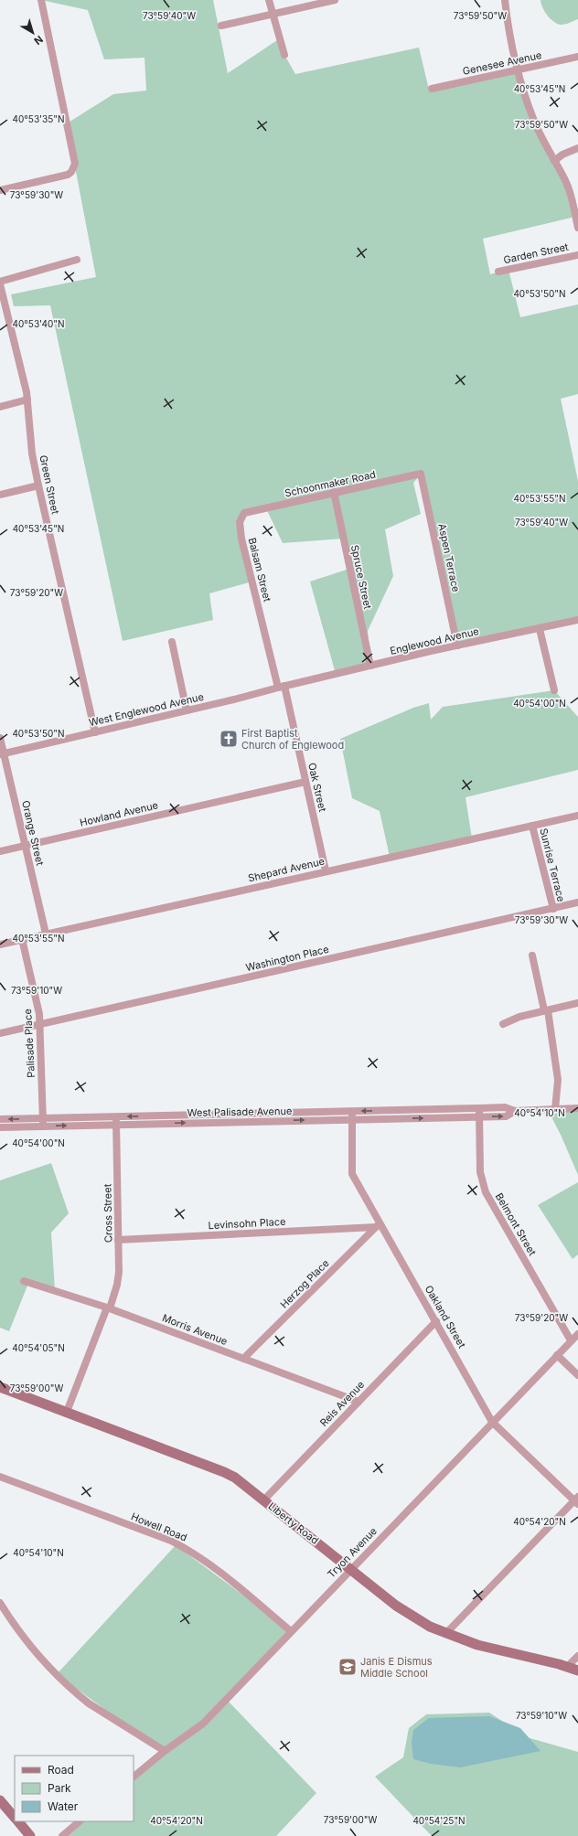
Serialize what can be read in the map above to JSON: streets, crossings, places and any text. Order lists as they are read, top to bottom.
{
  "streets": {
    "main road": ["Liberty Road"],
    "street": [
      "Genesee Avenue",
      "Garden Street",
      "Schoonmaker Road",
      "Green Street",
      "Aspen Terrace",
      "Balsam Street",
      "Spruce Street",
      "Englewood Avenue",
      "West Englewood Avenue",
      "Oak Street",
      "Howland Avenue",
      "Orange Street",
      "Sunrise Terrace",
      "Shepard Avenue",
      "Washington Place",
      "Palisade Place",
      "West Palisade Avenue",
      "Cross Street",
      "Levinsohn Place",
      "Belmont Street",
      "Herzog Place",
      "Oakland Street",
      "Morris Avenue",
      "Reis Avenue",
      "Howell Road",
      "Tryon Avenue"
    ]
  },
  "crossings": [
    ["Schoonmaker Road", "Aspen Terrace"],
    ["Schoonmaker Road", "Balsam Street"],
    ["Schoonmaker Road", "Spruce Street"],
    ["Green Street", "West Englewood Avenue"],
    ["Aspen Terrace", "Englewood Avenue"],
    ["Balsam Street", "Oak Street"],
    ["Spruce Street", "Englewood Avenue"],
    ["Englewood Avenue", "West Englewood Avenue"],
    ["West Englewood Avenue", "Oak Street"],
    ["West Englewood Avenue", "Orange Street"],
    ["Oak Street", "Howland Avenue"],
    ["Oak Street", "Shepard Avenue"],
    ["Howland Avenue", "Orange Street"],
    ["Orange Street", "Shepard Avenue"],
    ["Sunrise Terrace", "Shepard Avenue"],
    ["Sunrise Terrace", "Washington Place"],
    ["Shepard Avenue", "Palisade Place"],
    ["Washington Place", "Palisade Place"],
    ["Palisade Place", "West Palisade Avenue"],
    ["West Palisade Avenue", "Cross Street"],
    ["West Palisade Avenue", "Belmont Street"],
    ["West Palisade Avenue", "Oakland Street"],
    ["Cross Street", "Levinsohn Place"],
    ["Cross Street", "Morris Avenue"],
    ["Cross Street", "Liberty Road"],
    ["Levinsohn Place", "Herzog Place"],
    ["Levinsohn Place", "Oakland Street"],
    ["Belmont Street", "Tryon Avenue"],
    ["Herzog Place", "Oakland Street"],
    ["Herzog Place", "Morris Avenue"],
    ["Oakland Street", "Reis Avenue"],
    ["Oakland Street", "Tryon Avenue"],
    ["Morris Avenue", "Reis Avenue"],
    ["Reis Avenue", "Liberty Road"],
    ["Liberty Road", "Tryon Avenue"],
    ["Howell Road", "Tryon Avenue"]
  ],
  "places": {
    "church": ["First Baptist Church of Englewood"],
    "school or university": ["Janis E Dismus Middle School"]
  },
  "legend": ["Road", "Park", "Water"],
  "north": "bottom right",
  "coordinates": [
    "73°59'50\"W",
    "73°59'40\"W",
    "40°53'45\"N",
    "40°53'35\"N",
    "73°59'30\"W",
    "40°53'50\"N",
    "40°53'40\"N",
    "40°53'55\"N",
    "73°59'20\"W",
    "40°54'00\"N",
    "73°59'10\"W",
    "40°54'10\"N",
    "40°54'05\"N",
    "73°59'00\"W",
    "40°54'20\"N",
    "40°54'25\"N"
  ]
}
